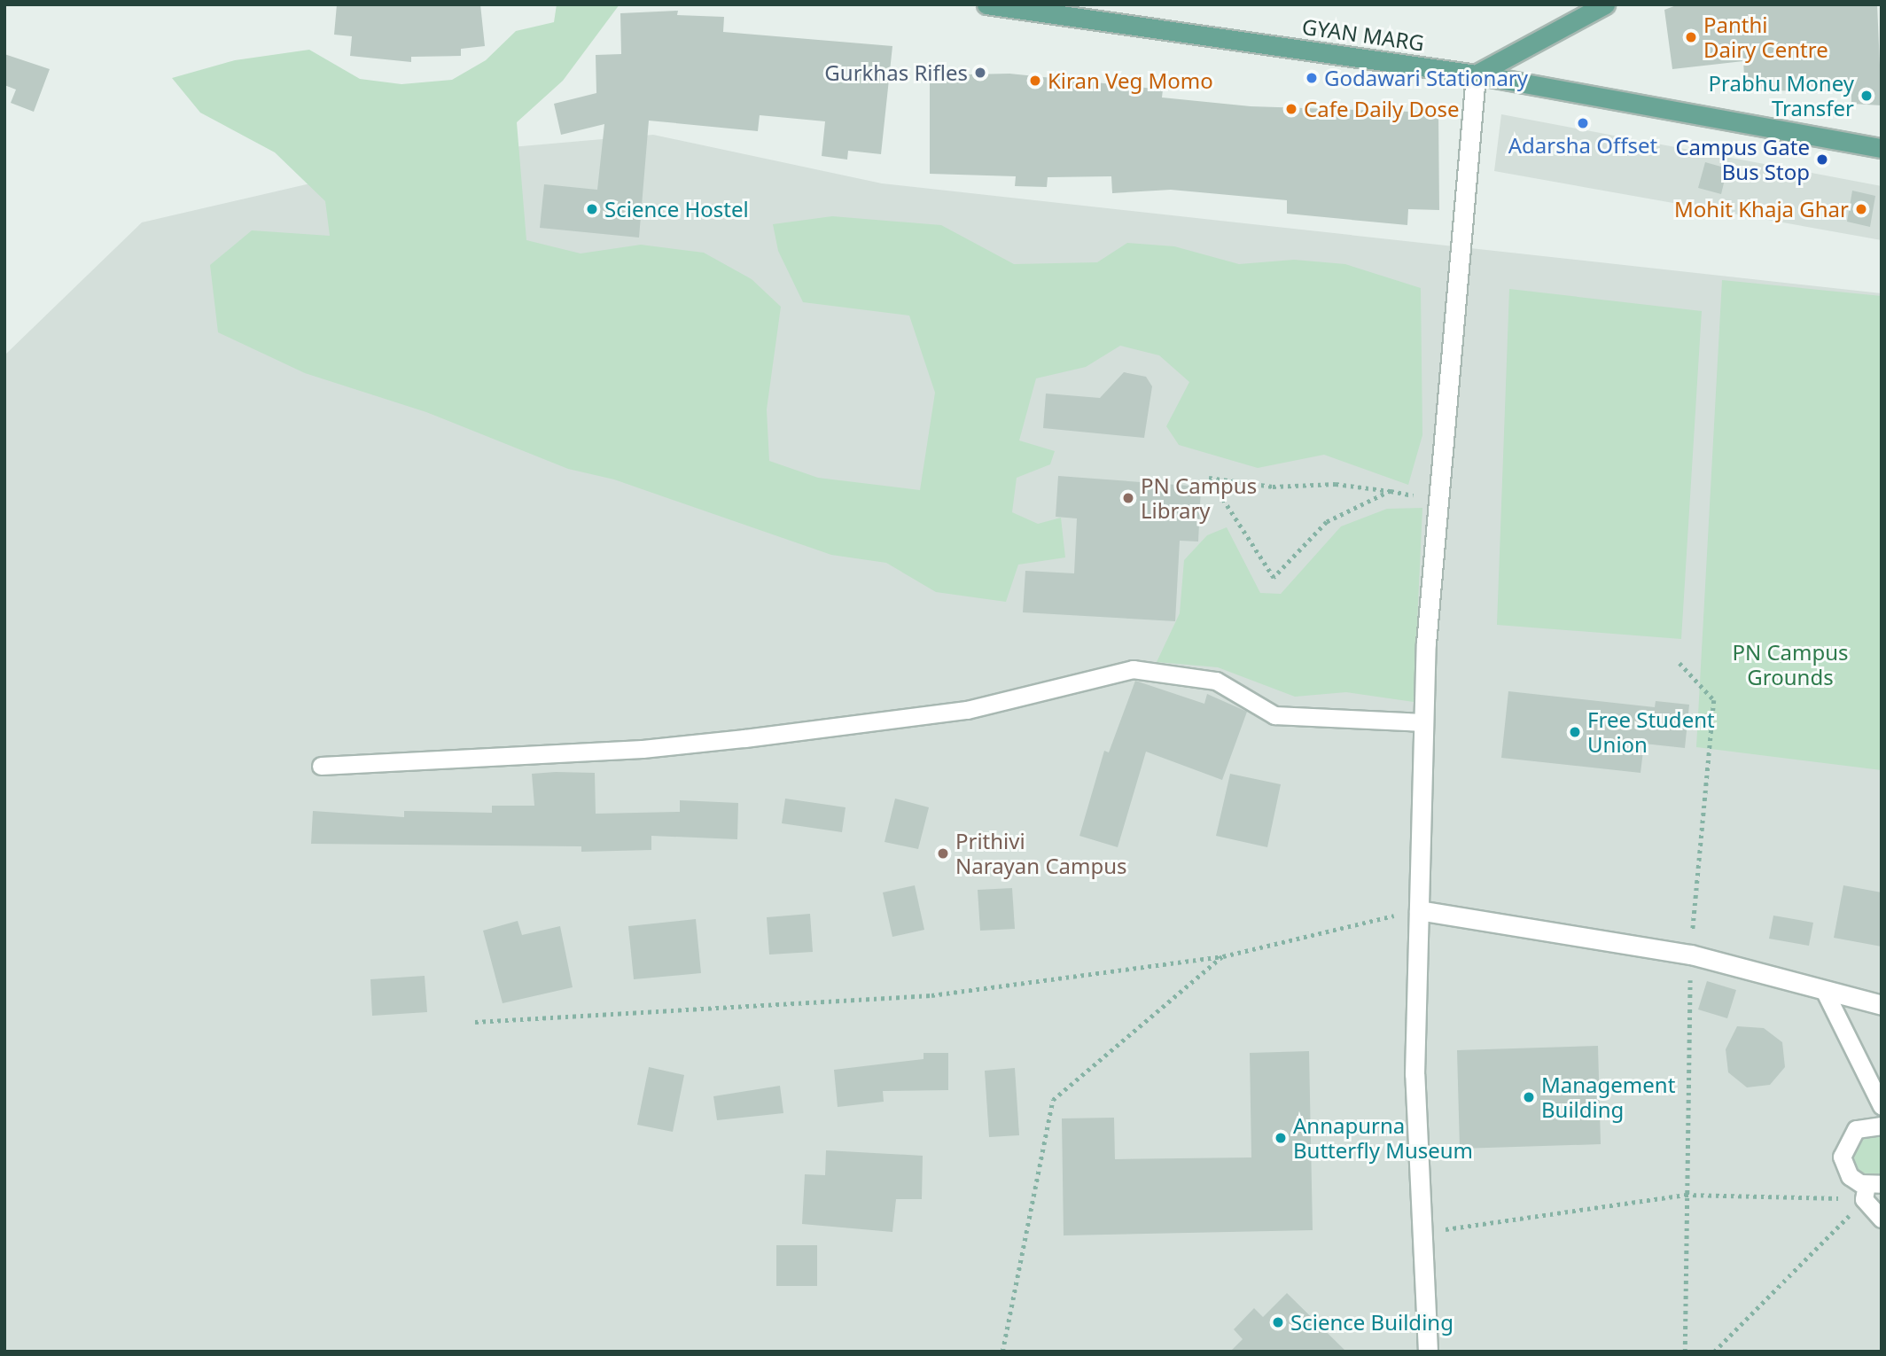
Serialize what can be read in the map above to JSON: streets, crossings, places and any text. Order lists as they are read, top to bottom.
{
  "streets": {
    "main road": ["GYAN MARG"]
  },
  "parks": ["PN Campus Grounds"],
  "places": [
    "Panthi Dairy Centre",
    "Gurkhas Rifles",
    "Godawari Stationary",
    "Kiran Veg Momo",
    "Prabhu Money Transfer",
    "Cafe Daily Dose",
    "Adarsha Offset",
    "Campus Gate Bus Stop",
    "Science Hostel",
    "Mohit Khaja Ghar",
    "PN Campus Library",
    "Free Student Union",
    "Prithivi Narayan Campus",
    "Management Building",
    "Annapurna Butterfly Museum",
    "Science Building"
  ]
}
